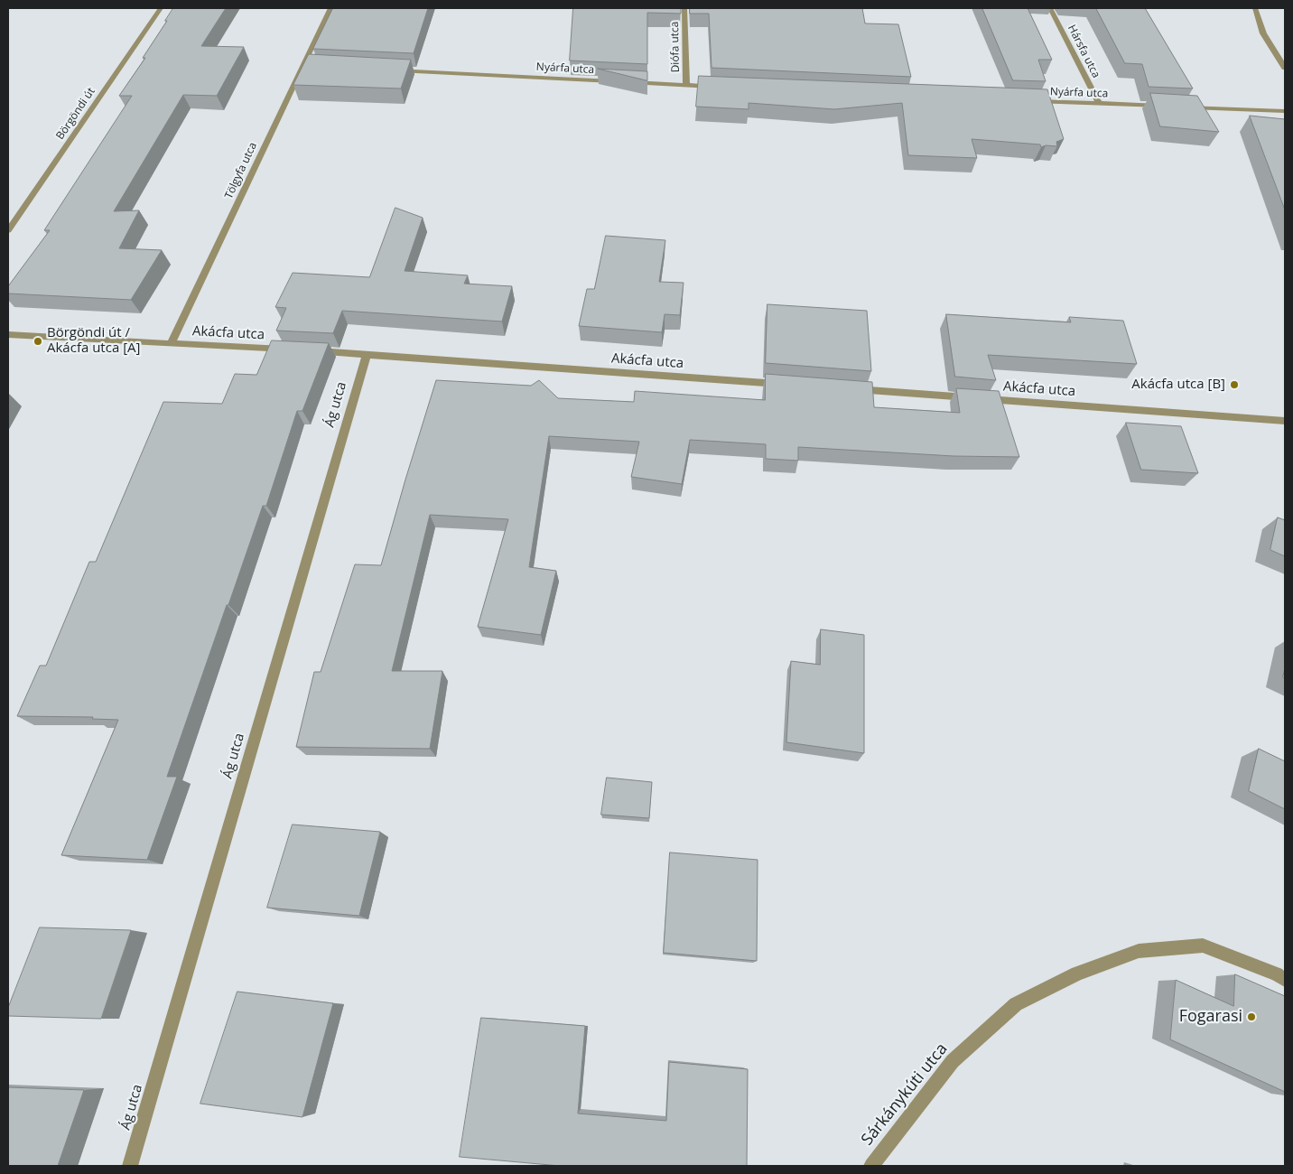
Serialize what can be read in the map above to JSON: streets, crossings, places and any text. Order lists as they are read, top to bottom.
{
  "streets": {
    "street": [
      "Diófa utca",
      "Hársfa utca",
      "Nyárfa utca",
      "Börgöndi út",
      "Tölgyfa utca",
      "Akácfa utca",
      "Ág utca",
      "Sárkánykúti utca"
    ]
  },
  "crossings": [
    ["Diófa utca", "Nyárfa utca"],
    ["Hársfa utca", "Nyárfa utca"],
    ["Tölgyfa utca", "Akácfa utca"],
    ["Akácfa utca", "Ág utca"]
  ],
  "places": ["Börgöndi út / Akácfa utca [A]", "Akácfa utca [B]", "Fogarasi"]
}
